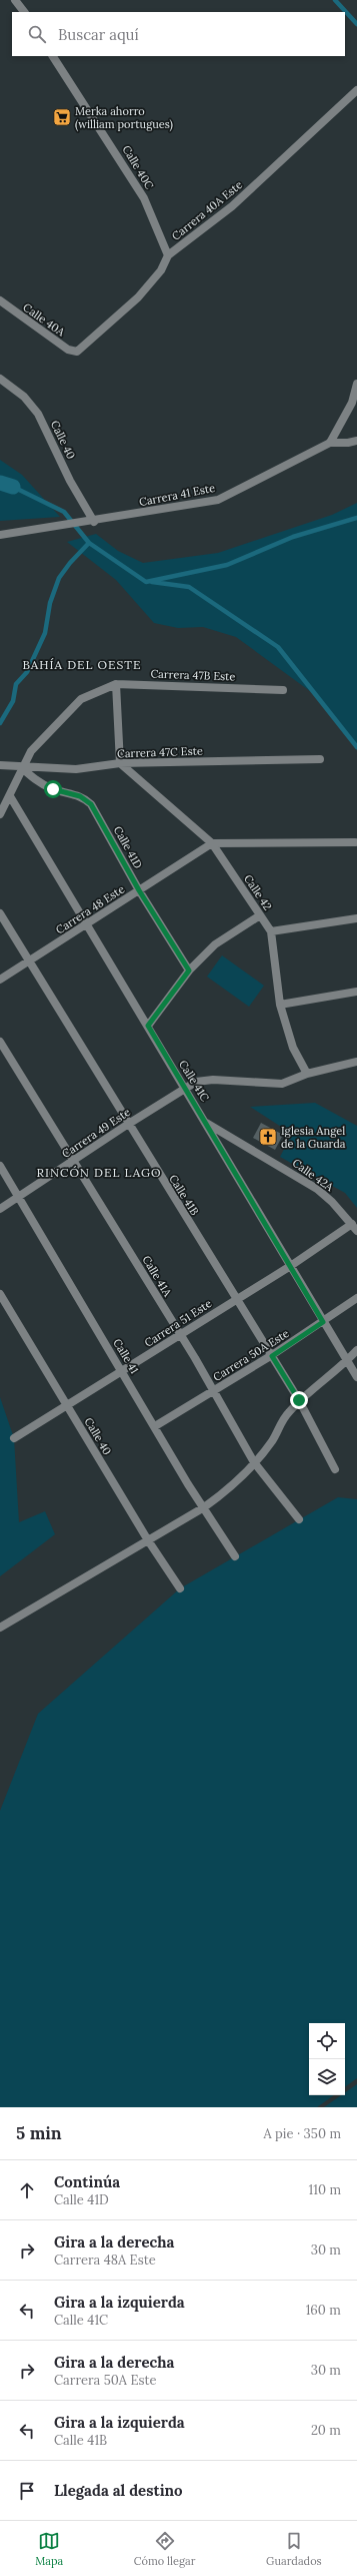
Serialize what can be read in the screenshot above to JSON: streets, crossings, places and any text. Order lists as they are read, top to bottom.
{
  "streets": {
    "street": [
      "Calle 40C",
      "Carrera 40A Este",
      "Calle 40A",
      "Calle 40",
      "Carrera 41 Este",
      "Carrera 47B Este",
      "Carrera 47C Este",
      "Calle 41D",
      "Calle 42",
      "Carrera 48 Este",
      "Calle 41C",
      "Carrera 49 Este",
      "Calle 42A",
      "Calle 41B",
      "Calle 41A",
      "Carrera 51 Este",
      "Carrera 50A Este",
      "Calle 41"
    ]
  },
  "crossings": [
    ["Calle 40C", "Carrera 40A Este"],
    ["Carrera 40A Este", "Calle 40A"],
    ["Calle 40", "Carrera 41 Este"],
    ["Calle 40", "Carrera 51 Este"],
    ["Carrera 47B Este", "Carrera 47C Este"],
    ["Carrera 47B Este", "Calle 41D"],
    ["Carrera 47C Este", "Calle 41D"],
    ["Carrera 47C Este", "Calle 42"],
    ["Calle 41D", "Carrera 48 Este"],
    ["Calle 42", "Carrera 48 Este"],
    ["Calle 42", "Carrera 49 Este"],
    ["Carrera 48 Este", "Calle 41C"],
    ["Carrera 48 Este", "Calle 41B"],
    ["Calle 41C", "Carrera 49 Este"],
    ["Calle 41C", "Calle 42A"],
    ["Calle 41C", "Carrera 51 Este"],
    ["Calle 41C", "Carrera 50A Este"],
    ["Carrera 49 Este", "Calle 41B"],
    ["Carrera 49 Este", "Calle 41A"],
    ["Carrera 49 Este", "Calle 41"],
    ["Calle 42A", "Carrera 51 Este"],
    ["Calle 41B", "Carrera 51 Este"],
    ["Calle 41B", "Carrera 50A Este"],
    ["Calle 41A", "Carrera 51 Este"],
    ["Calle 41A", "Carrera 50A Este"],
    ["Carrera 51 Este", "Calle 41"],
    ["Carrera 50A Este", "Calle 41"]
  ],
  "districts": ["BAHÍA DEL OESTE", "RINCÓN DEL LAGO"],
  "places": {
    "supermarket": ["Merka ahorro (william portugues)"],
    "church": ["Iglesia Angel de la Guarda"]
  },
  "page": {
    "search": "Buscar aquí",
    "heading": ["5 min", "A pie · 350 m"],
    "list": [
      ["Continúa", "Calle 41D", "110 m"],
      ["Gira a la derecha", "Carrera 48A Este", "30 m"],
      ["Gira a la izquierda", "Calle 41C", "160 m"],
      ["Gira a la derecha", "Carrera 50A Este", "30 m"],
      ["Gira a la izquierda", "Calle 41B", "20 m"],
      "Llegada al destino"
    ],
    "nav": ["Mapa", "Cómo llegar", "Guardados"]
  }
}
